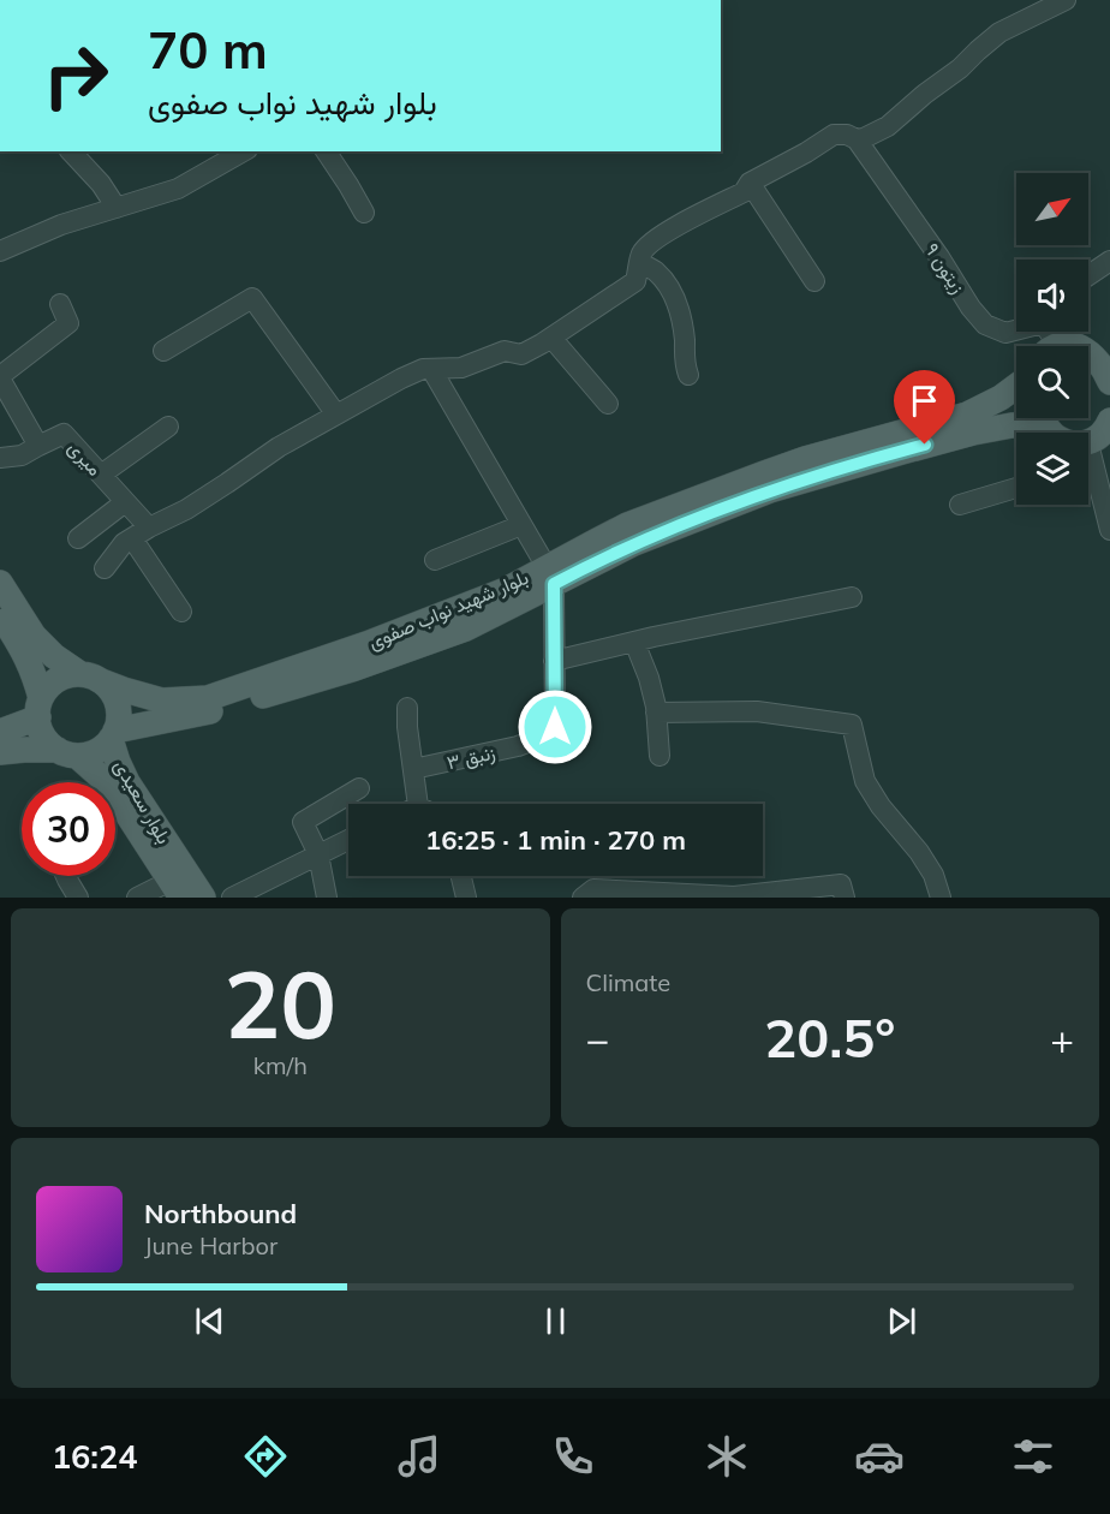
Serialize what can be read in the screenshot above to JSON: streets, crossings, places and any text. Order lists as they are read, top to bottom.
{
  "streets": {
    "main road": ["بلوار شهید نواب صفوی", "بلوار سعیدی"],
    "street": ["زیتون ۹", "میری", "زنبق ۳"]
  },
  "crossings": [
    ["بلوار شهید نواب صفوی", "زنبق ۳"],
    ["بلوار شهید نواب صفوی", "بلوار سعیدی"]
  ],
  "north": "top right",
  "page": {
    "turn": ["70 m", "بلوار شهید نواب صفوی"],
    "limit": "30",
    "trip": "16:25 · 1 min · 270 m",
    "tile": [
      ["20", "km/h"],
      "Climate"
    ],
    "heat": ["−", "20.5°", "+"],
    "song": ["Northbound", "June Harbor"],
    "tabs": "16:24"
  }
}
